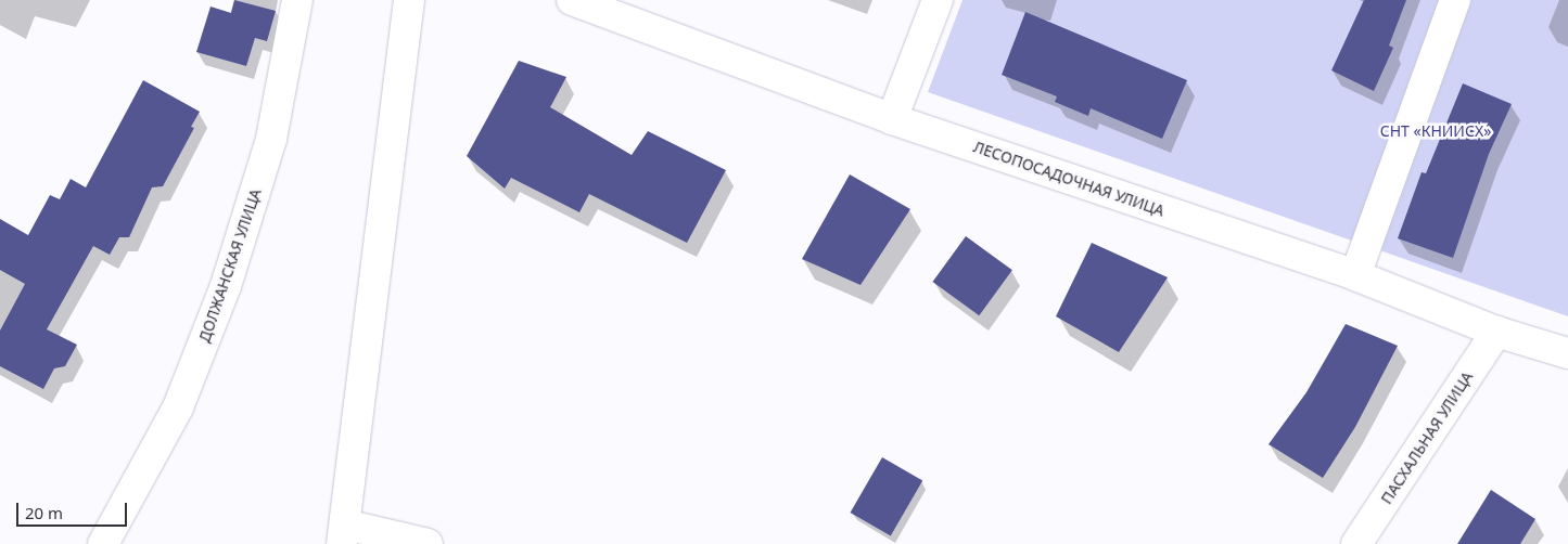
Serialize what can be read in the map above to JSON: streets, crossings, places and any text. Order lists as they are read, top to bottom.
{
  "streets": {
    "street": ["ЛЕСОПОСАДОЧНАЯ УЛИЦА", "ДОЛЖАНСКАЯ УЛИЦА", "ПАСХАЛЬНАЯ УЛИЦА"]
  },
  "crossings": [
    ["ЛЕСОПОСАДОЧНАЯ УЛИЦА", "ПАСХАЛЬНАЯ УЛИЦА"]
  ],
  "parks": ["СНТ «КНИИСХ»"],
  "scale_bar": "20 m"
}
